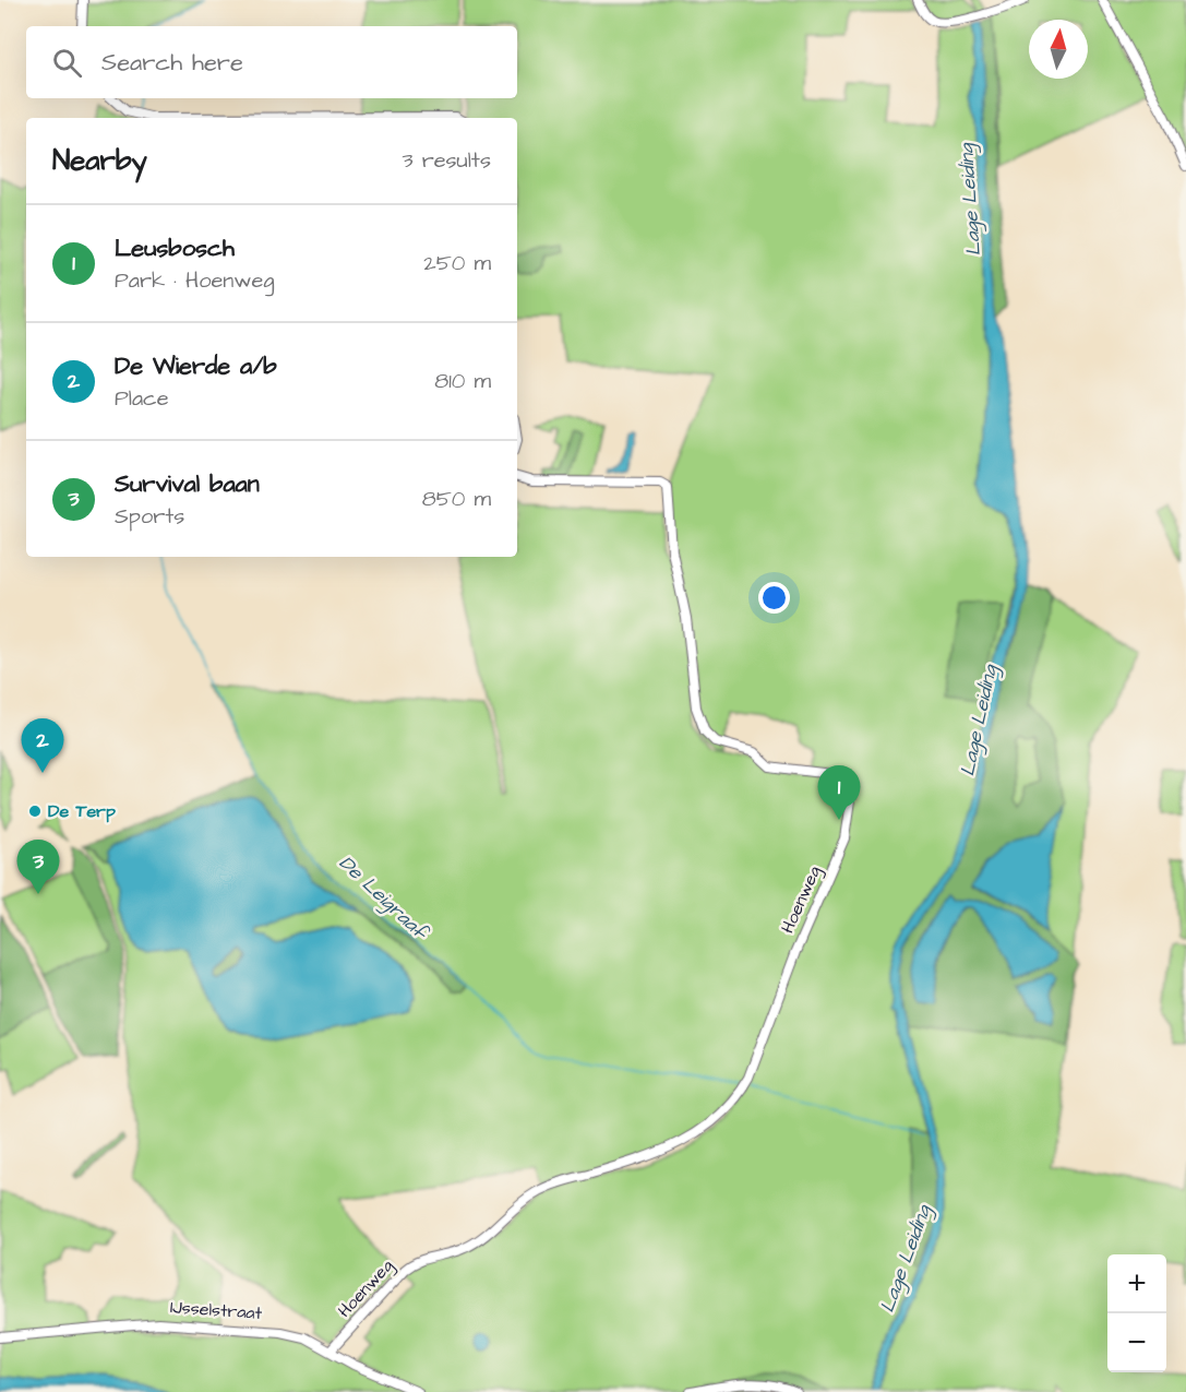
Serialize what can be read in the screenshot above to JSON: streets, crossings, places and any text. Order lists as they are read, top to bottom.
{
  "streets": {
    "street": ["Hoenweg", "IJsselstraat"]
  },
  "crossings": [
    ["Hoenweg", "IJsselstraat"]
  ],
  "water": ["Lage Leiding", "De Leigraaf"],
  "places": ["De Terp"],
  "north": "top",
  "page": {
    "search": "Search here",
    "heading": ["Nearby", "3 results"],
    "list": [
      {
        "mark": "1",
        "name": "Leusbosch",
        "note": "Park · Hoenweg",
        "value": "250 m"
      },
      {
        "mark": "2",
        "name": "De Wierde a/b",
        "note": "Place",
        "value": "810 m"
      },
      {
        "mark": "3",
        "name": "Survival baan",
        "note": "Sports",
        "value": "850 m"
      }
    ],
    "pins": ["2", "1", "3"],
    "map_buttons": ["+", "−"]
  }
}
